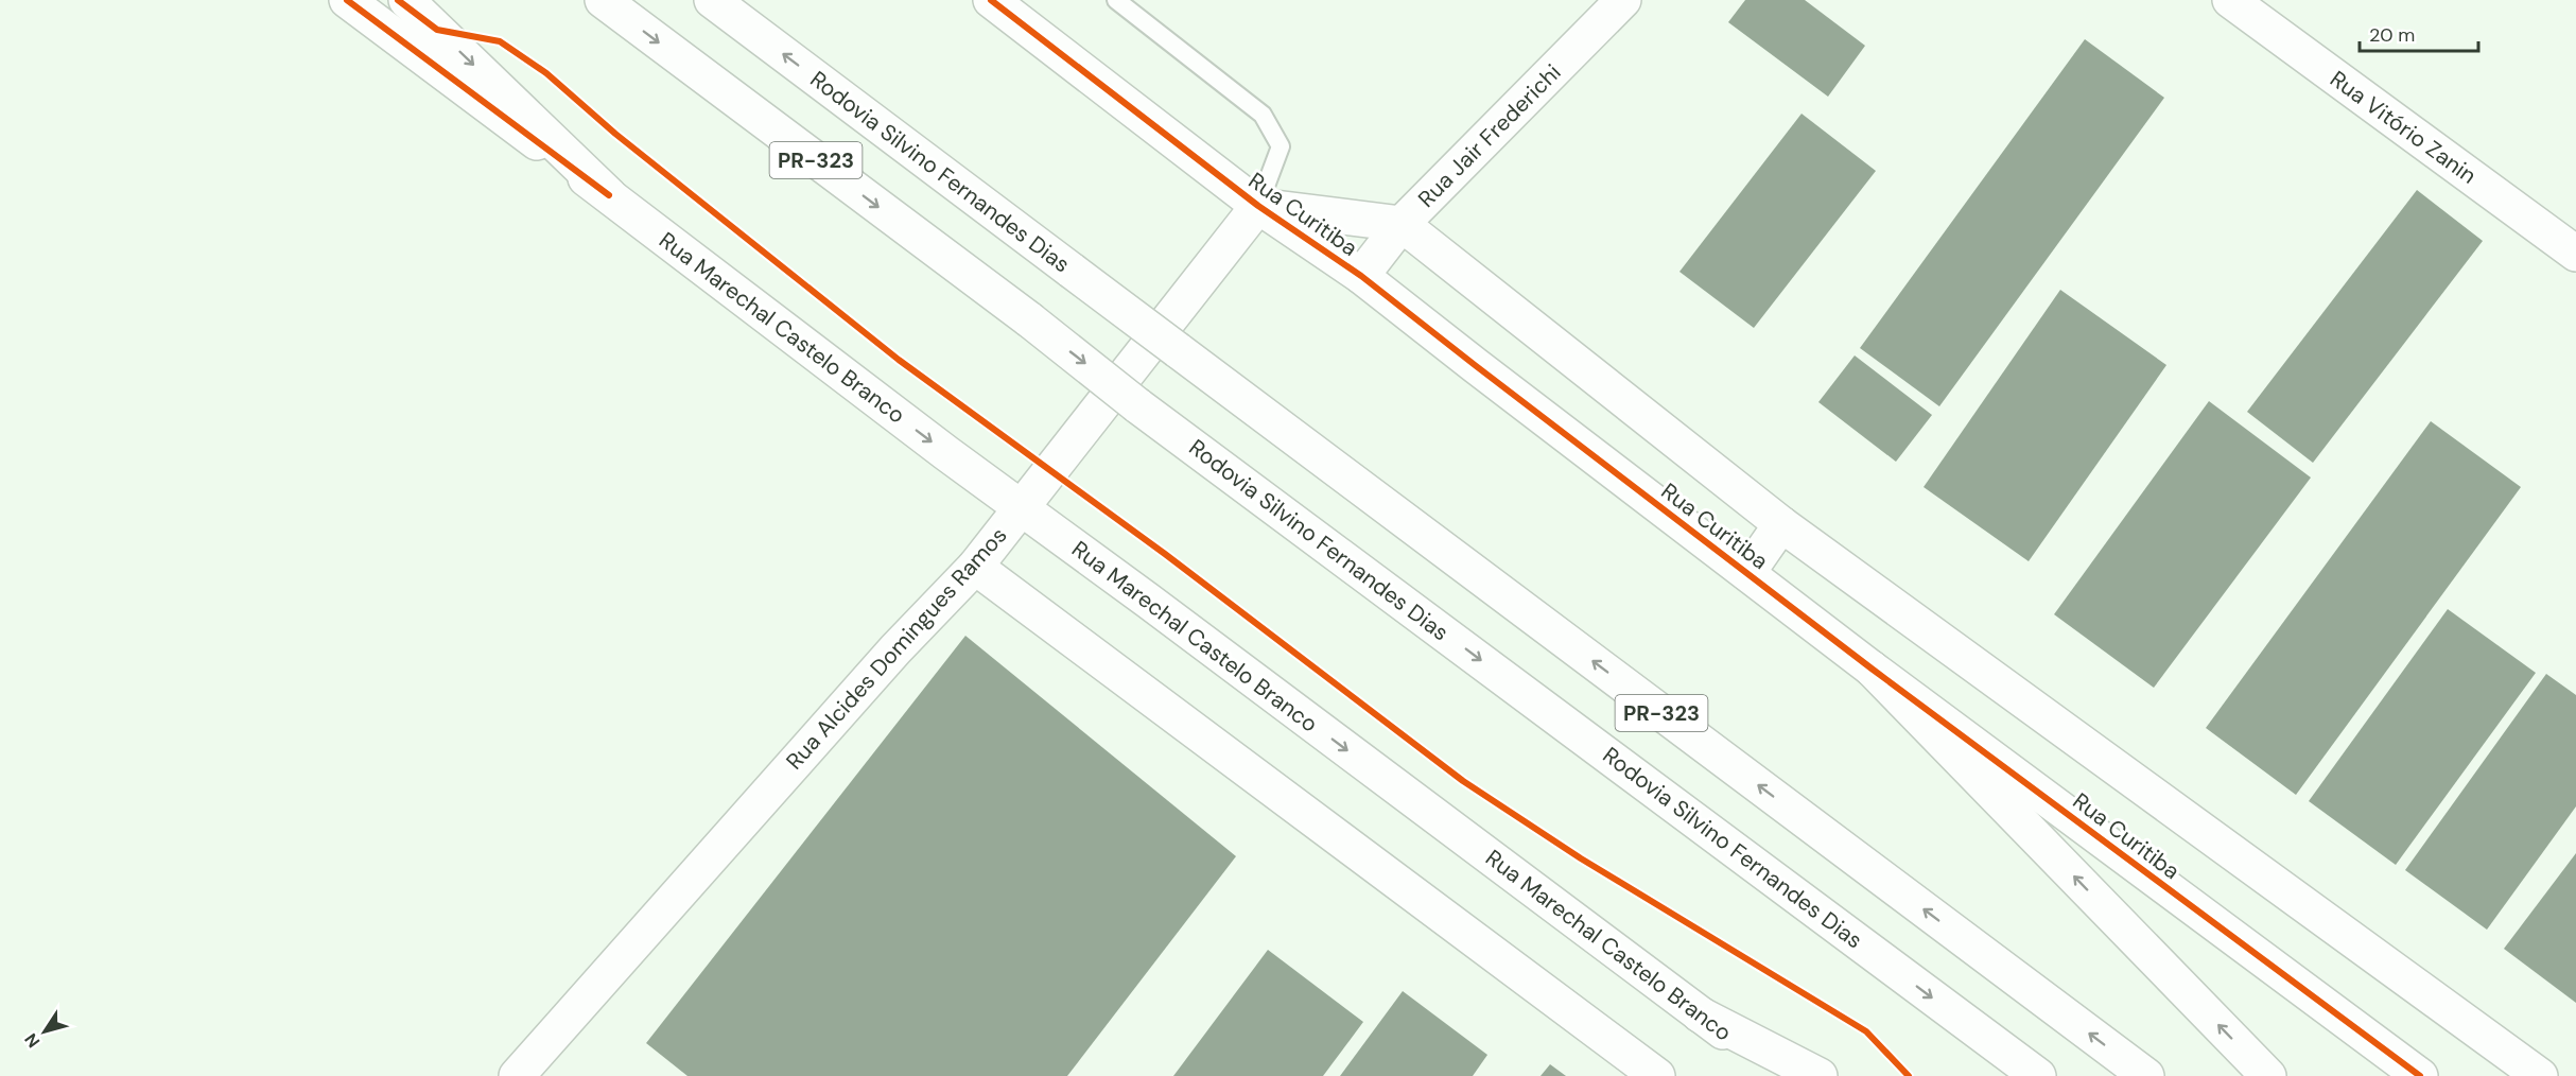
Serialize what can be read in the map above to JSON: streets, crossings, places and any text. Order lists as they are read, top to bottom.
{
  "streets": {
    "main road": [
      "Rua Vitório Zanin",
      "Rua Jair Frederichi",
      "PR-323",
      "Rodovia Silvino Fernandes Dias",
      "Rua Curitiba",
      "Rua Marechal Castelo Branco",
      "Rua Alcides Domingues Ramos"
    ]
  },
  "crossings": [
    ["Rua Jair Frederichi", "Rua Curitiba"],
    ["Rua Curitiba", "Rua Alcides Domingues Ramos"],
    ["Rua Marechal Castelo Branco", "Rua Alcides Domingues Ramos"]
  ],
  "scale_bar": "20 m",
  "north": "bottom left"
}
